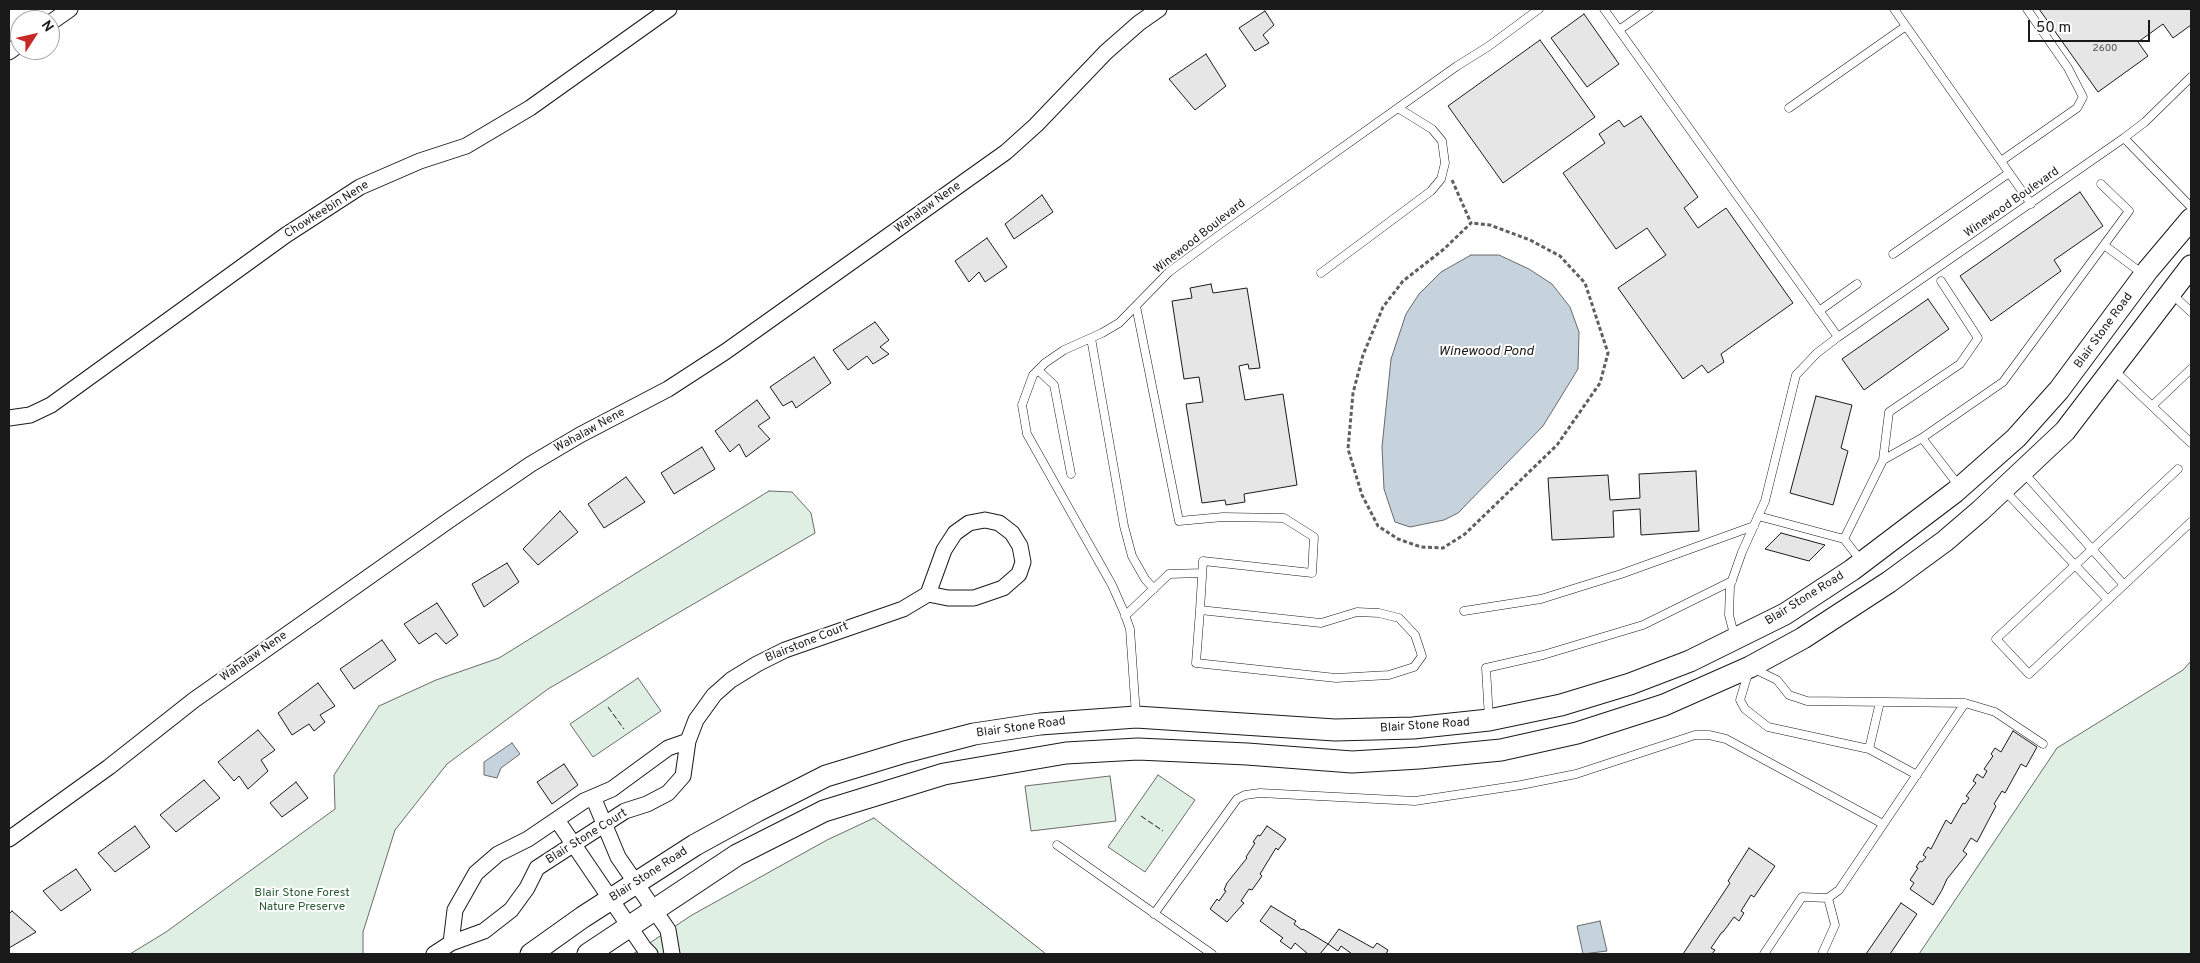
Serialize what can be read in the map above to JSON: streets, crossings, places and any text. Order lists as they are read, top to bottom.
{
  "streets": {
    "main road": ["Blair Stone Road"],
    "street": [
      "Wahalaw Nene",
      "Chowkeebin Nene",
      "Blairstone Court",
      "Blair Stone Court"
    ],
    "lane": ["Winewood Boulevard"]
  },
  "crossings": [
    ["Winewood Boulevard", "Blair Stone Road"],
    ["Blairstone Court", "Blair Stone Court"]
  ],
  "water": ["Winewood Pond"],
  "parks": ["Blair Stone Forest Nature Preserve"],
  "house_numbers": ["2600"],
  "scale_bar": "50 m",
  "north": "top right"
}
